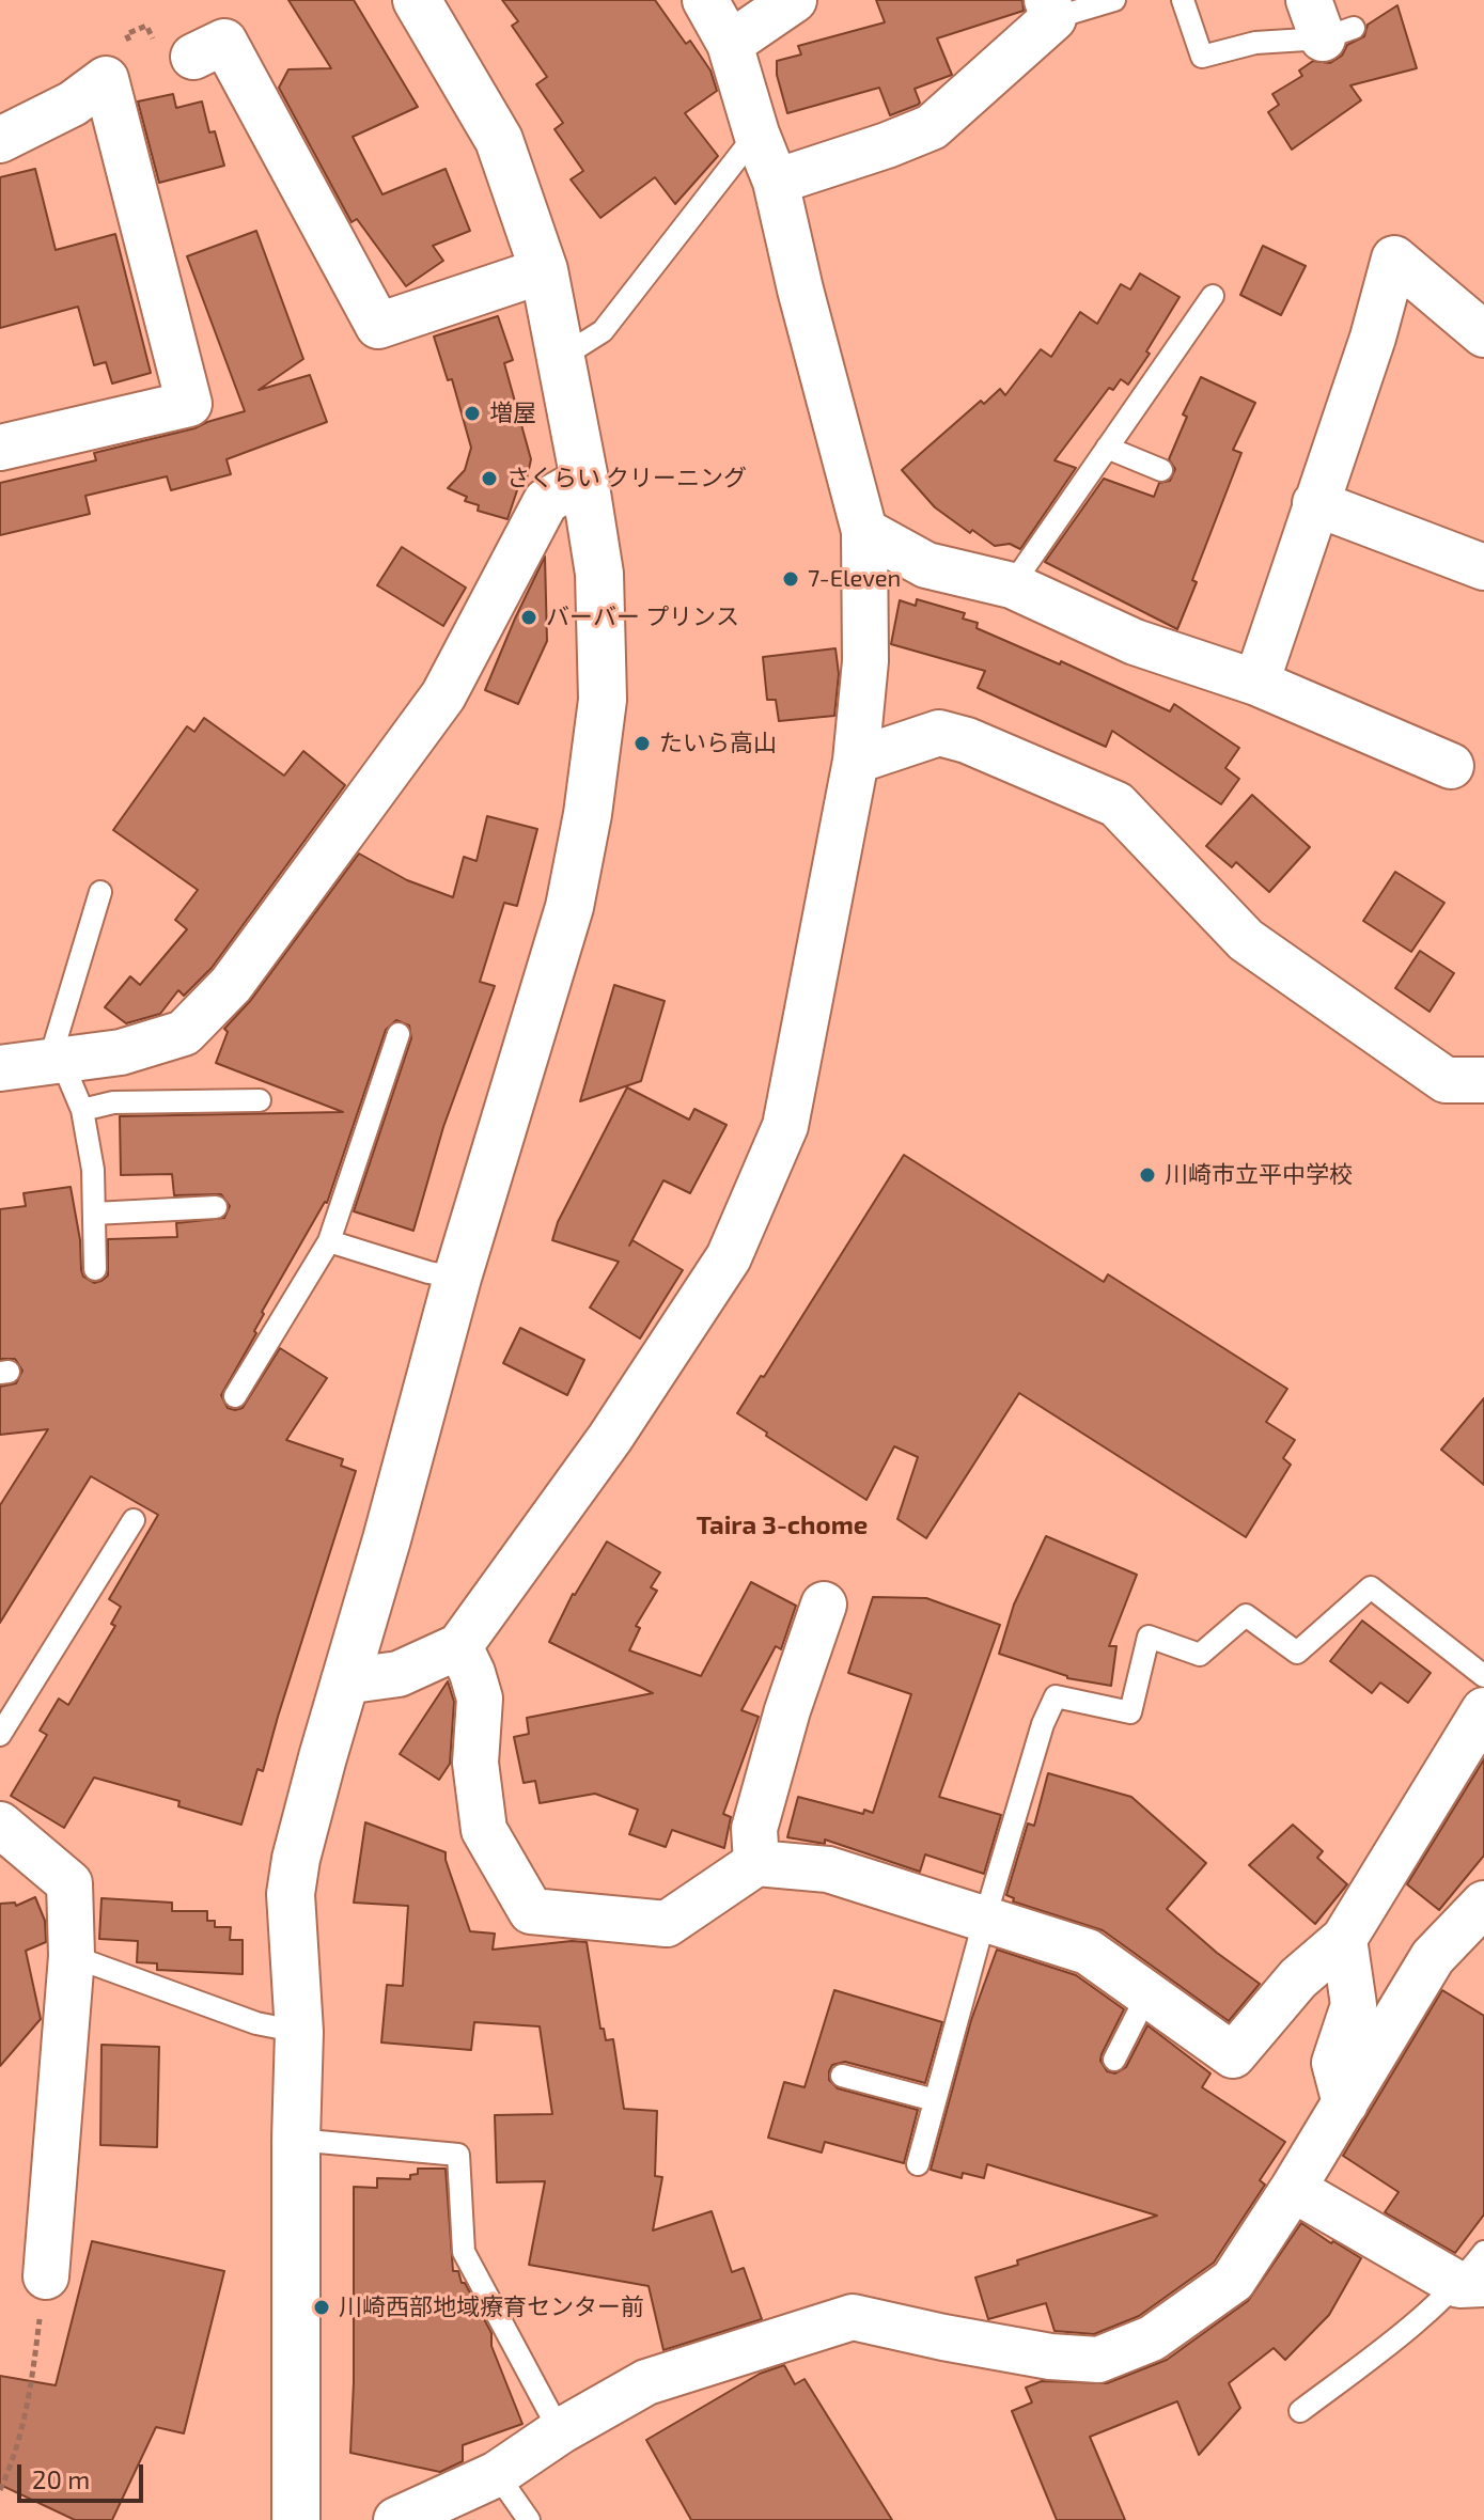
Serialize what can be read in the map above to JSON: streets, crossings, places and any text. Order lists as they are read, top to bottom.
{
  "districts": ["Taira 3-chome"],
  "places": [
    "増屋",
    "さくらい クリーニング",
    "7-Eleven",
    "バーバー プリンス",
    "たいら高山",
    "川崎市立平中学校",
    "川崎西部地域療育センター前"
  ],
  "scale_bar": "20 m"
}
